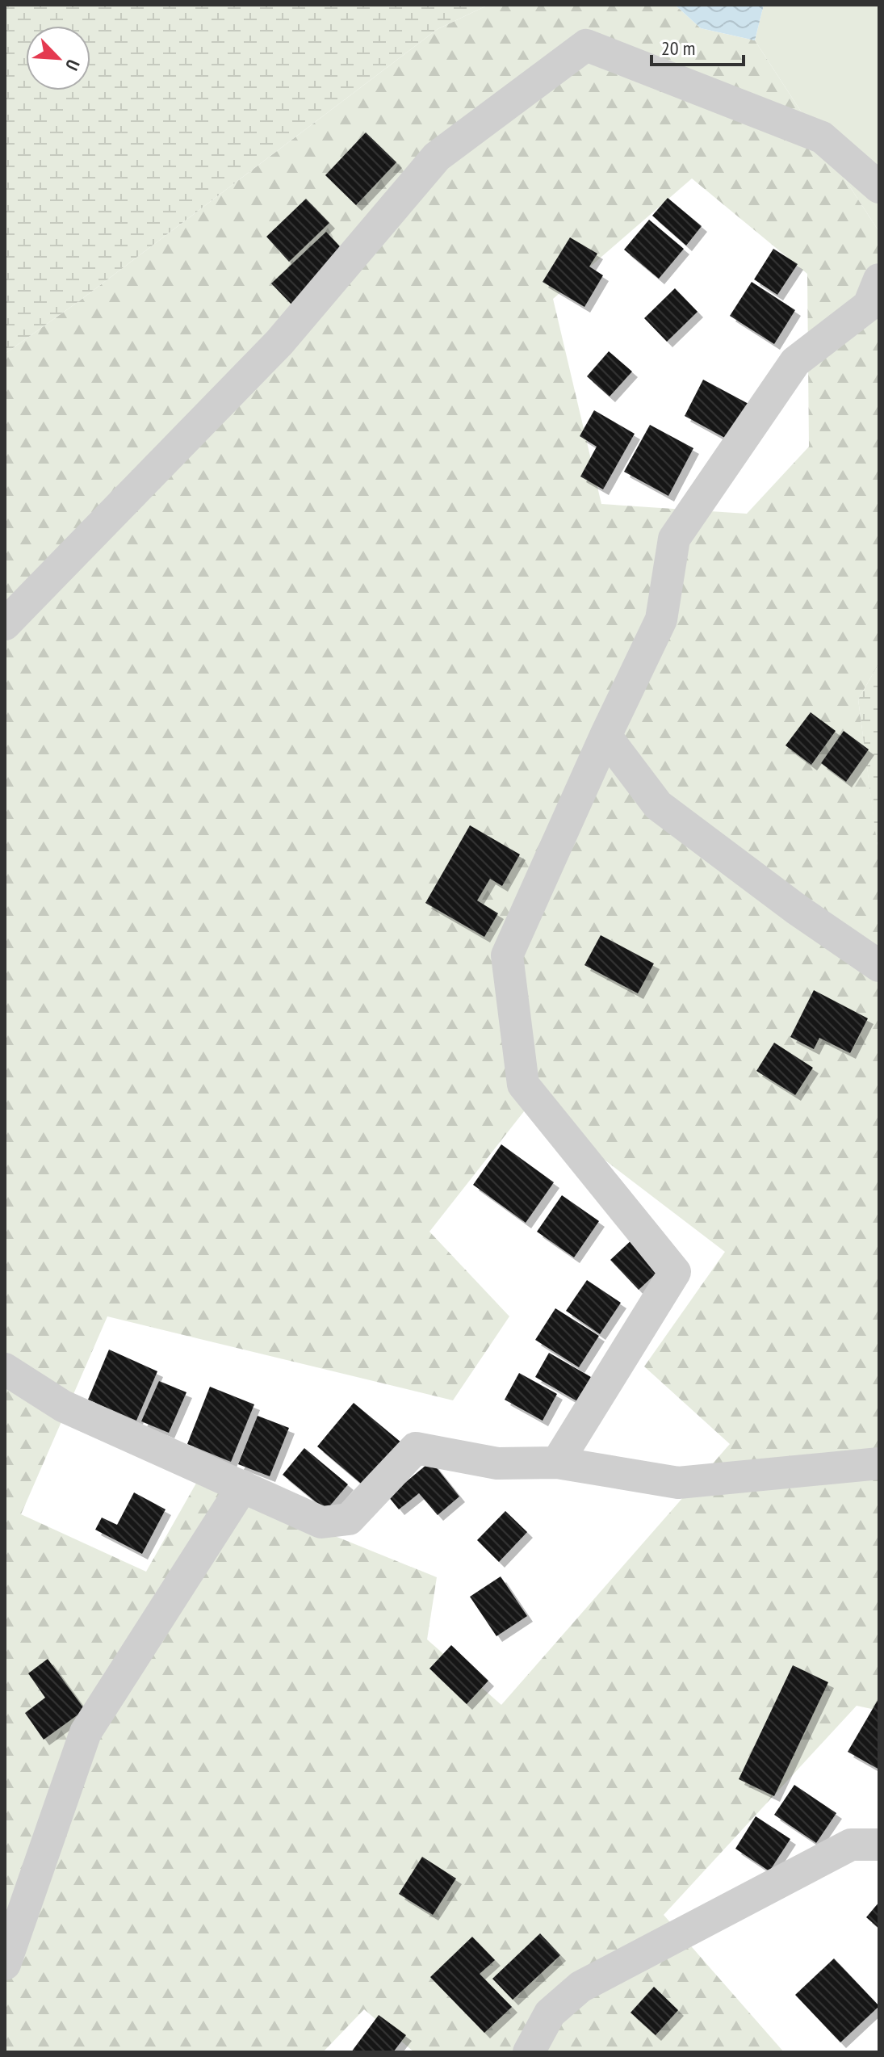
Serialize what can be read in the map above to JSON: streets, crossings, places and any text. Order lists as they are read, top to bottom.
{
  "scale_bar": "20 m",
  "north": "bottom right"
}
